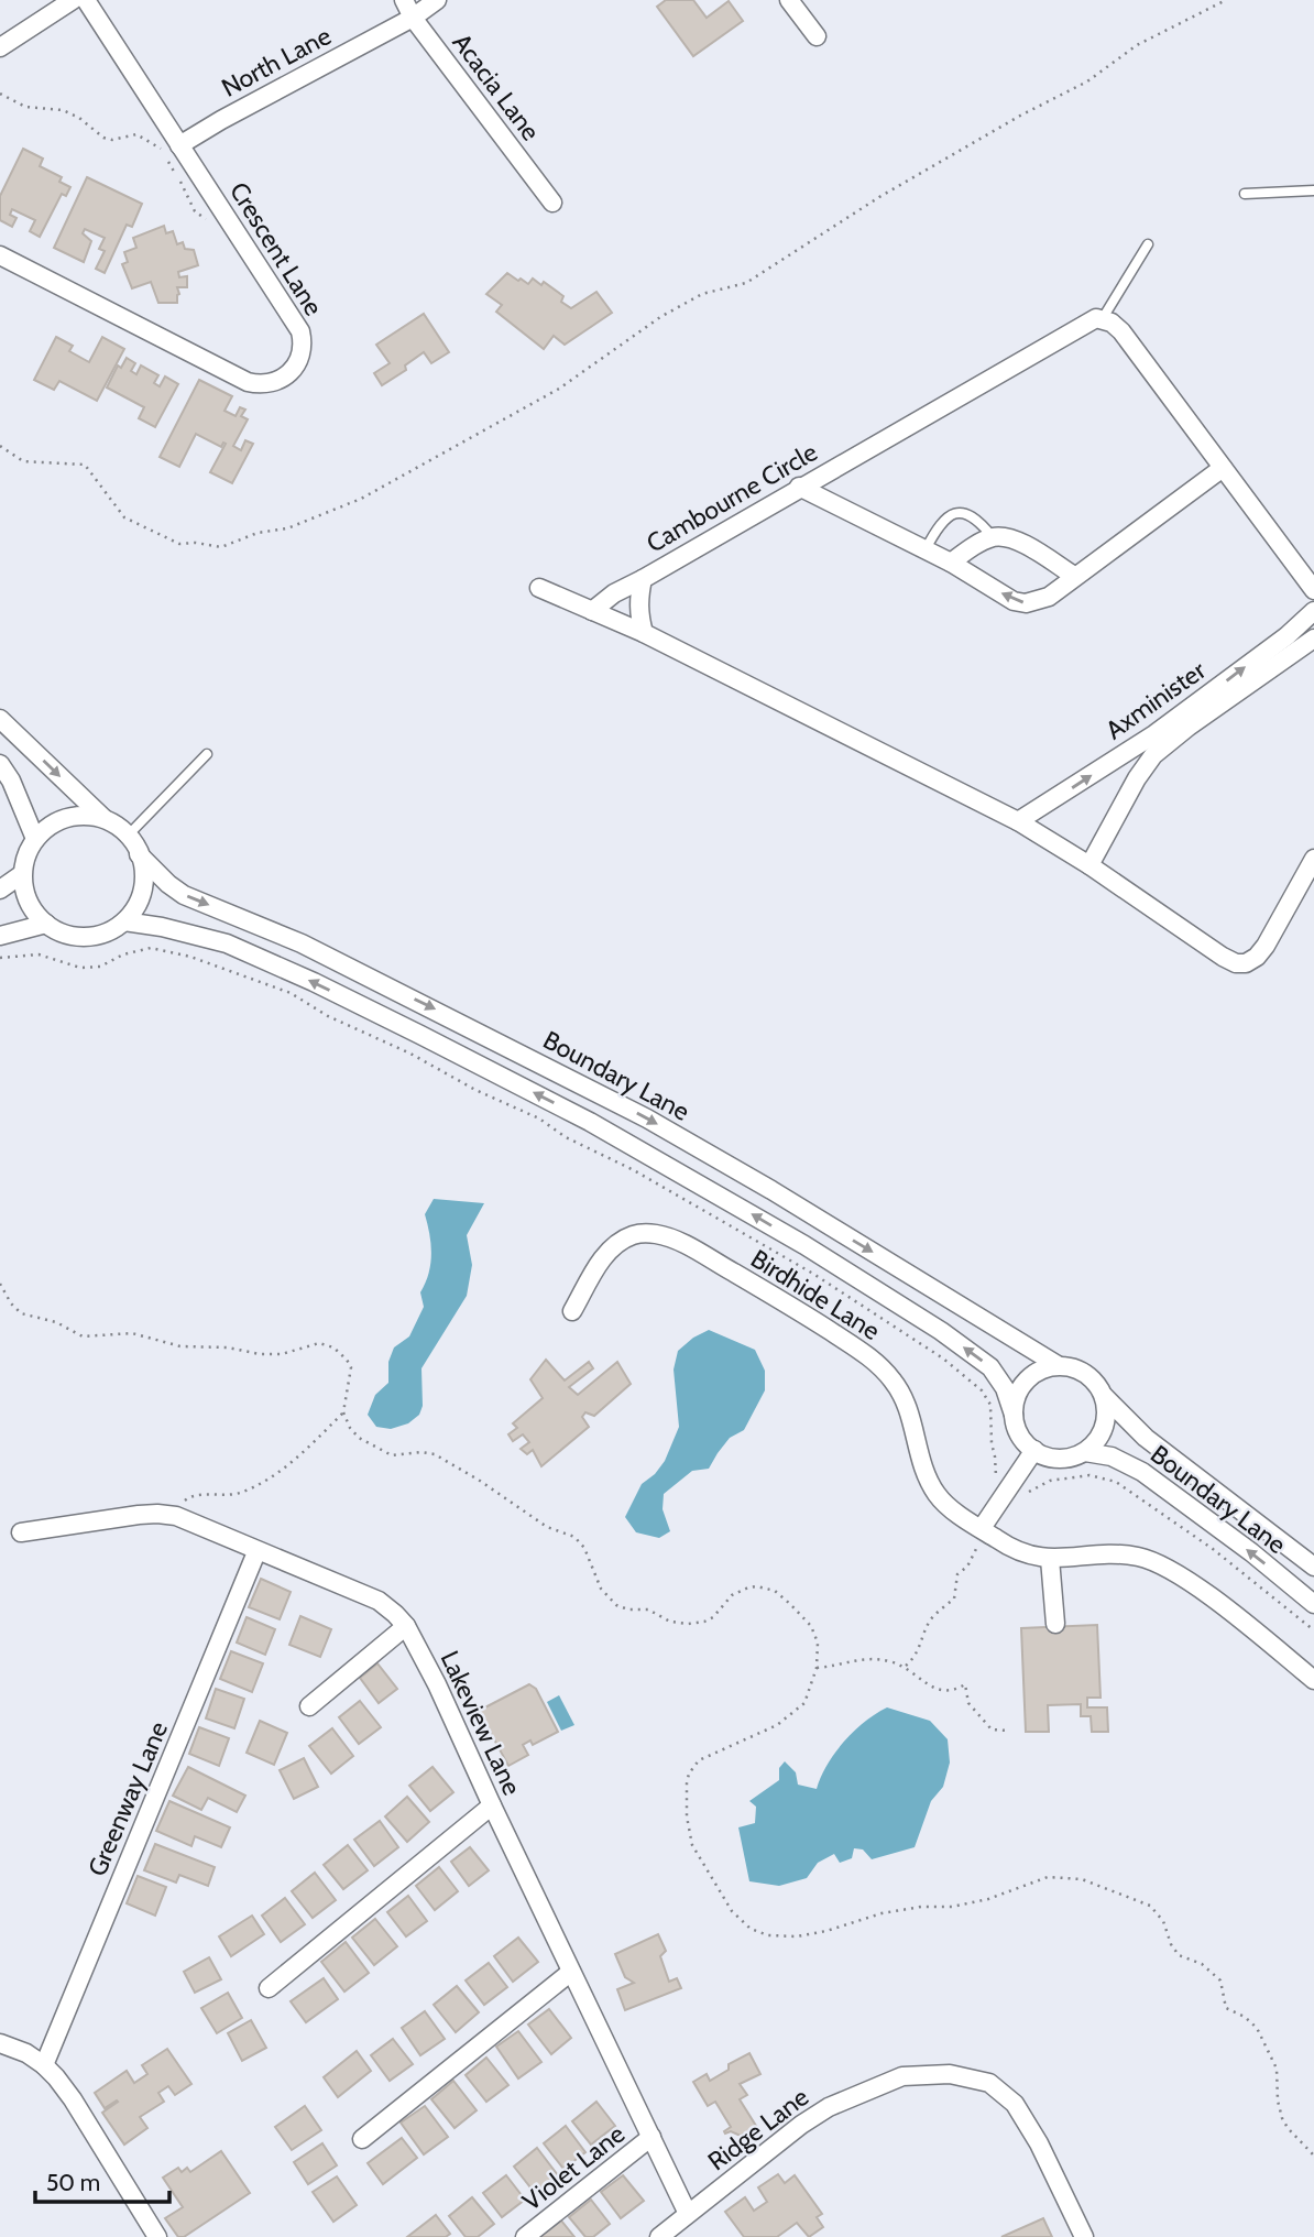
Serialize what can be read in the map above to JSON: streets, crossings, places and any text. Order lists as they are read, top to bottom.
{
  "streets": {
    "street": [
      "North Lane",
      "Acacia Lane",
      "Crescent Lane",
      "Cambourne Circle",
      "Axminister",
      "Boundary Lane",
      "Birdhide Lane",
      "Lakeview Lane",
      "Greenway Lane",
      "Ridge Lane",
      "Violet Lane"
    ]
  },
  "crossings": [
    ["North Lane", "Acacia Lane"],
    ["North Lane", "Crescent Lane"],
    ["Lakeview Lane", "Greenway Lane"],
    ["Lakeview Lane", "Ridge Lane"],
    ["Lakeview Lane", "Violet Lane"]
  ],
  "scale_bar": "50 m"
}
